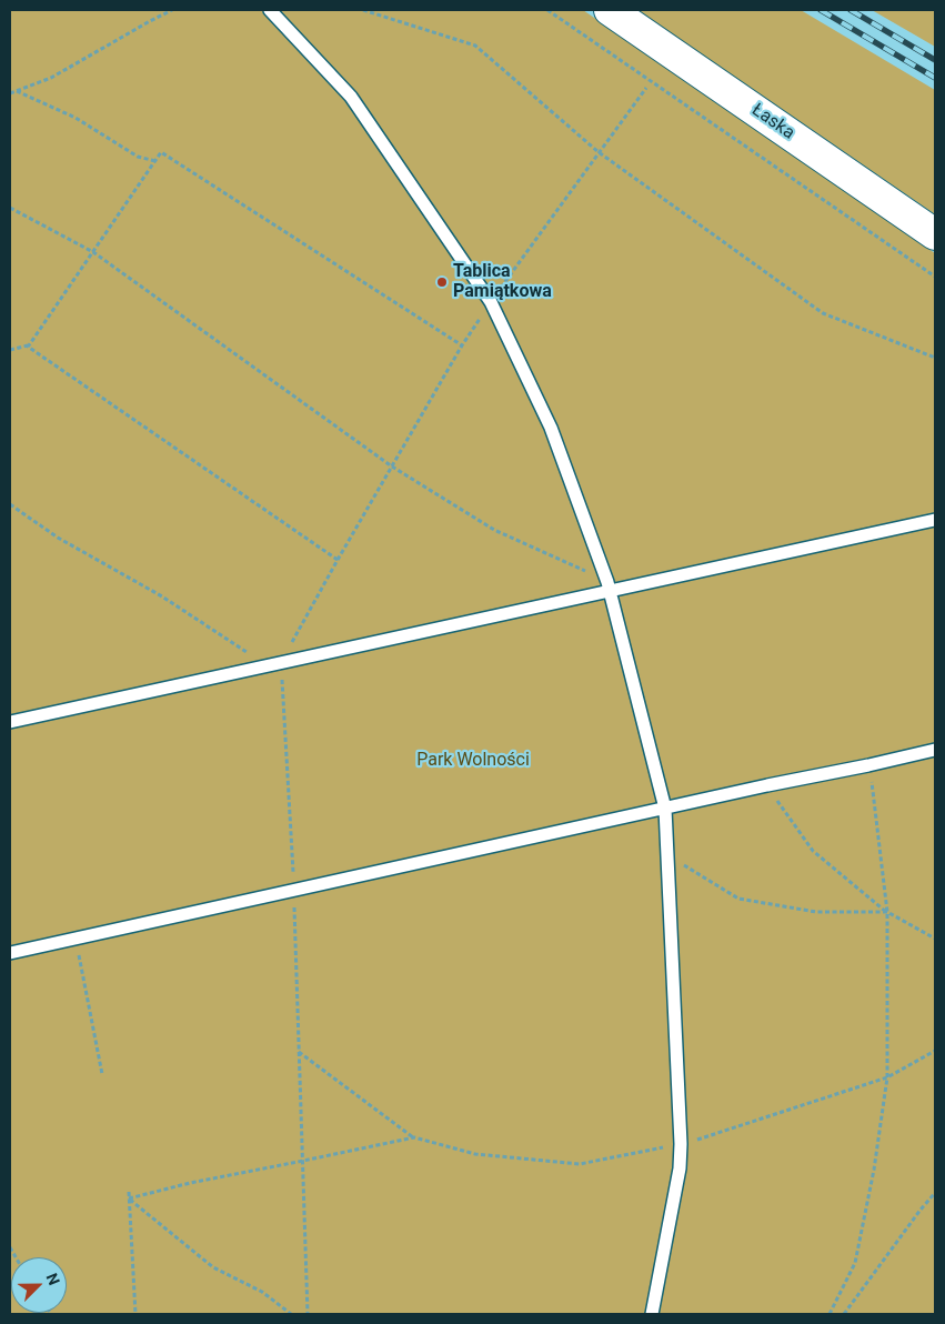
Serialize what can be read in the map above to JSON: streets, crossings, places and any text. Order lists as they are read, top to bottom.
{
  "streets": {
    "main road": ["Łaska"]
  },
  "parks": ["Park Wolności"],
  "places": ["Tablica Pamiątkowa"],
  "north": "top right"
}
